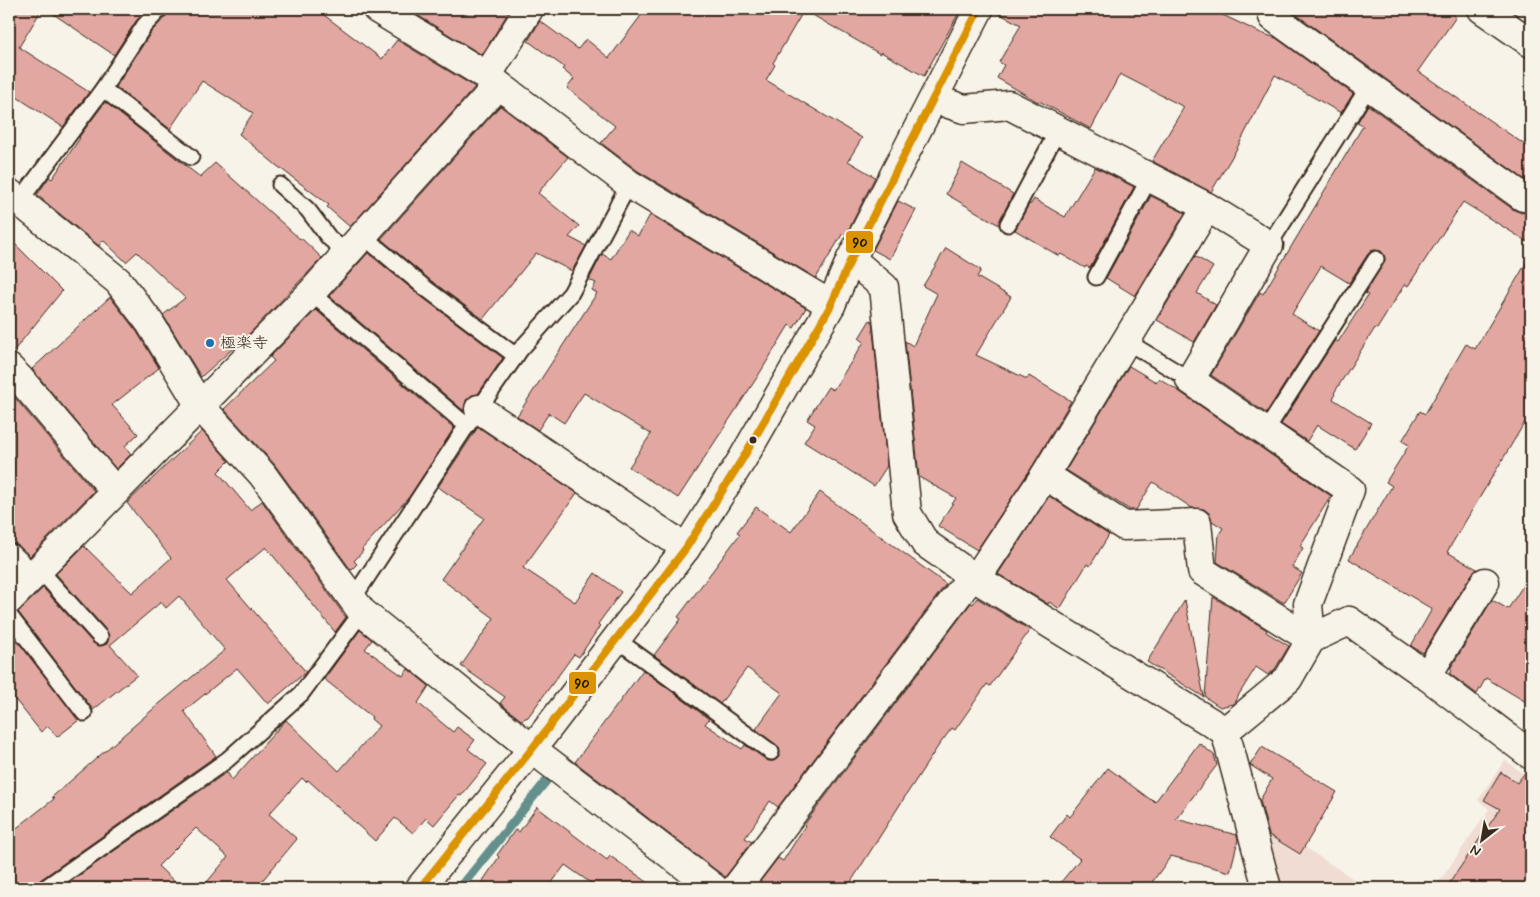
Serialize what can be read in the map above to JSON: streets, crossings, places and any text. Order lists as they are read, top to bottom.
{
  "places": ["極楽寺"],
  "lines": ["transit line 90"],
  "north": "bottom left"
}
